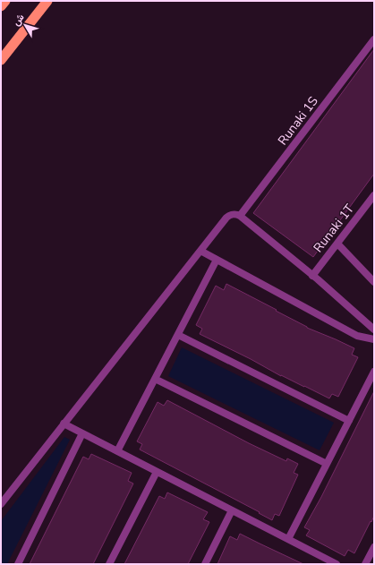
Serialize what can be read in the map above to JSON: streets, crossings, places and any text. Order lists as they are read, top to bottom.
{
  "streets": {
    "street": ["Runaki 1S", "Runaki 1T"]
  },
  "north": "top left"
}
